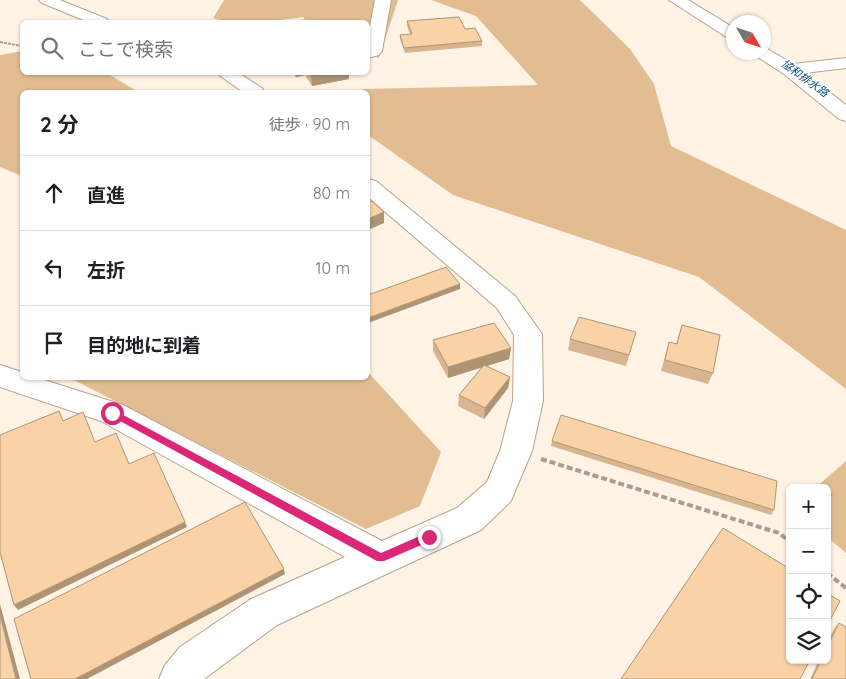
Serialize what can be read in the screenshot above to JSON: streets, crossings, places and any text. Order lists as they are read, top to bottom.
{
  "water": ["協和排水路"],
  "north": "bottom right",
  "page": {
    "search": "ここで検索",
    "heading": ["2 分", "徒歩 · 90 m"],
    "list": [
      ["直進", "80 m"],
      ["左折", "10 m"],
      "目的地に到着"
    ],
    "map_buttons": ["+", "−"]
  }
}
